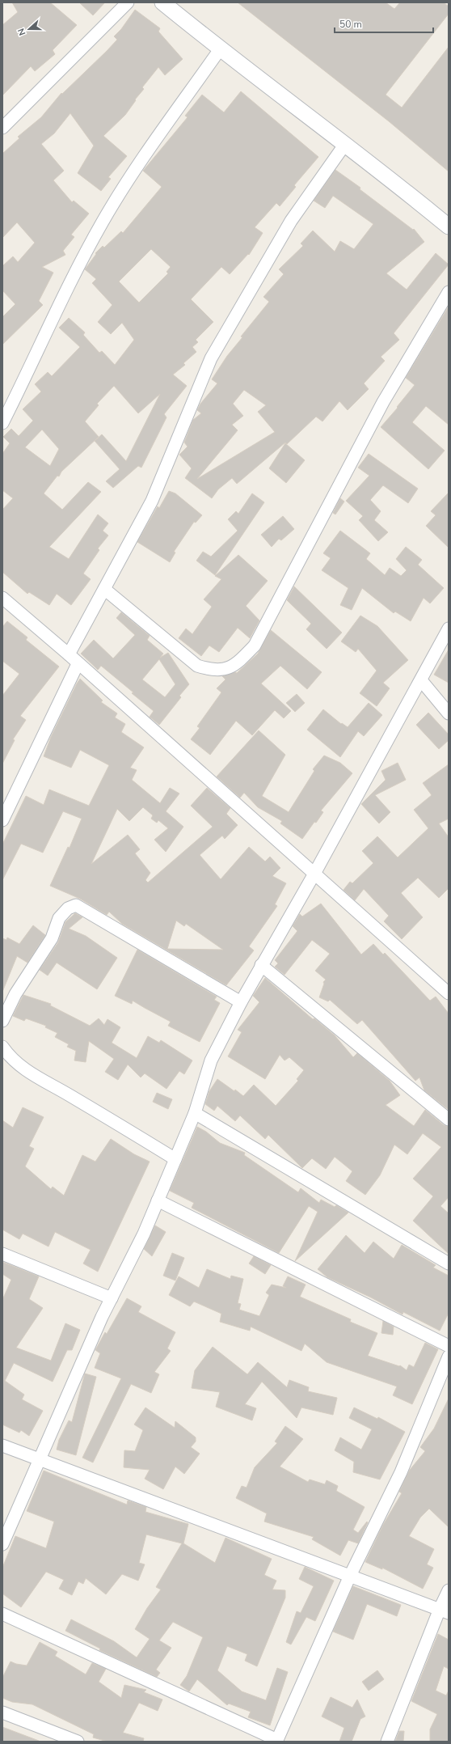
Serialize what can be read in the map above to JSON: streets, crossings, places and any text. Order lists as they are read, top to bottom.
{
  "scale_bar": "50 m",
  "north": "left"
}
